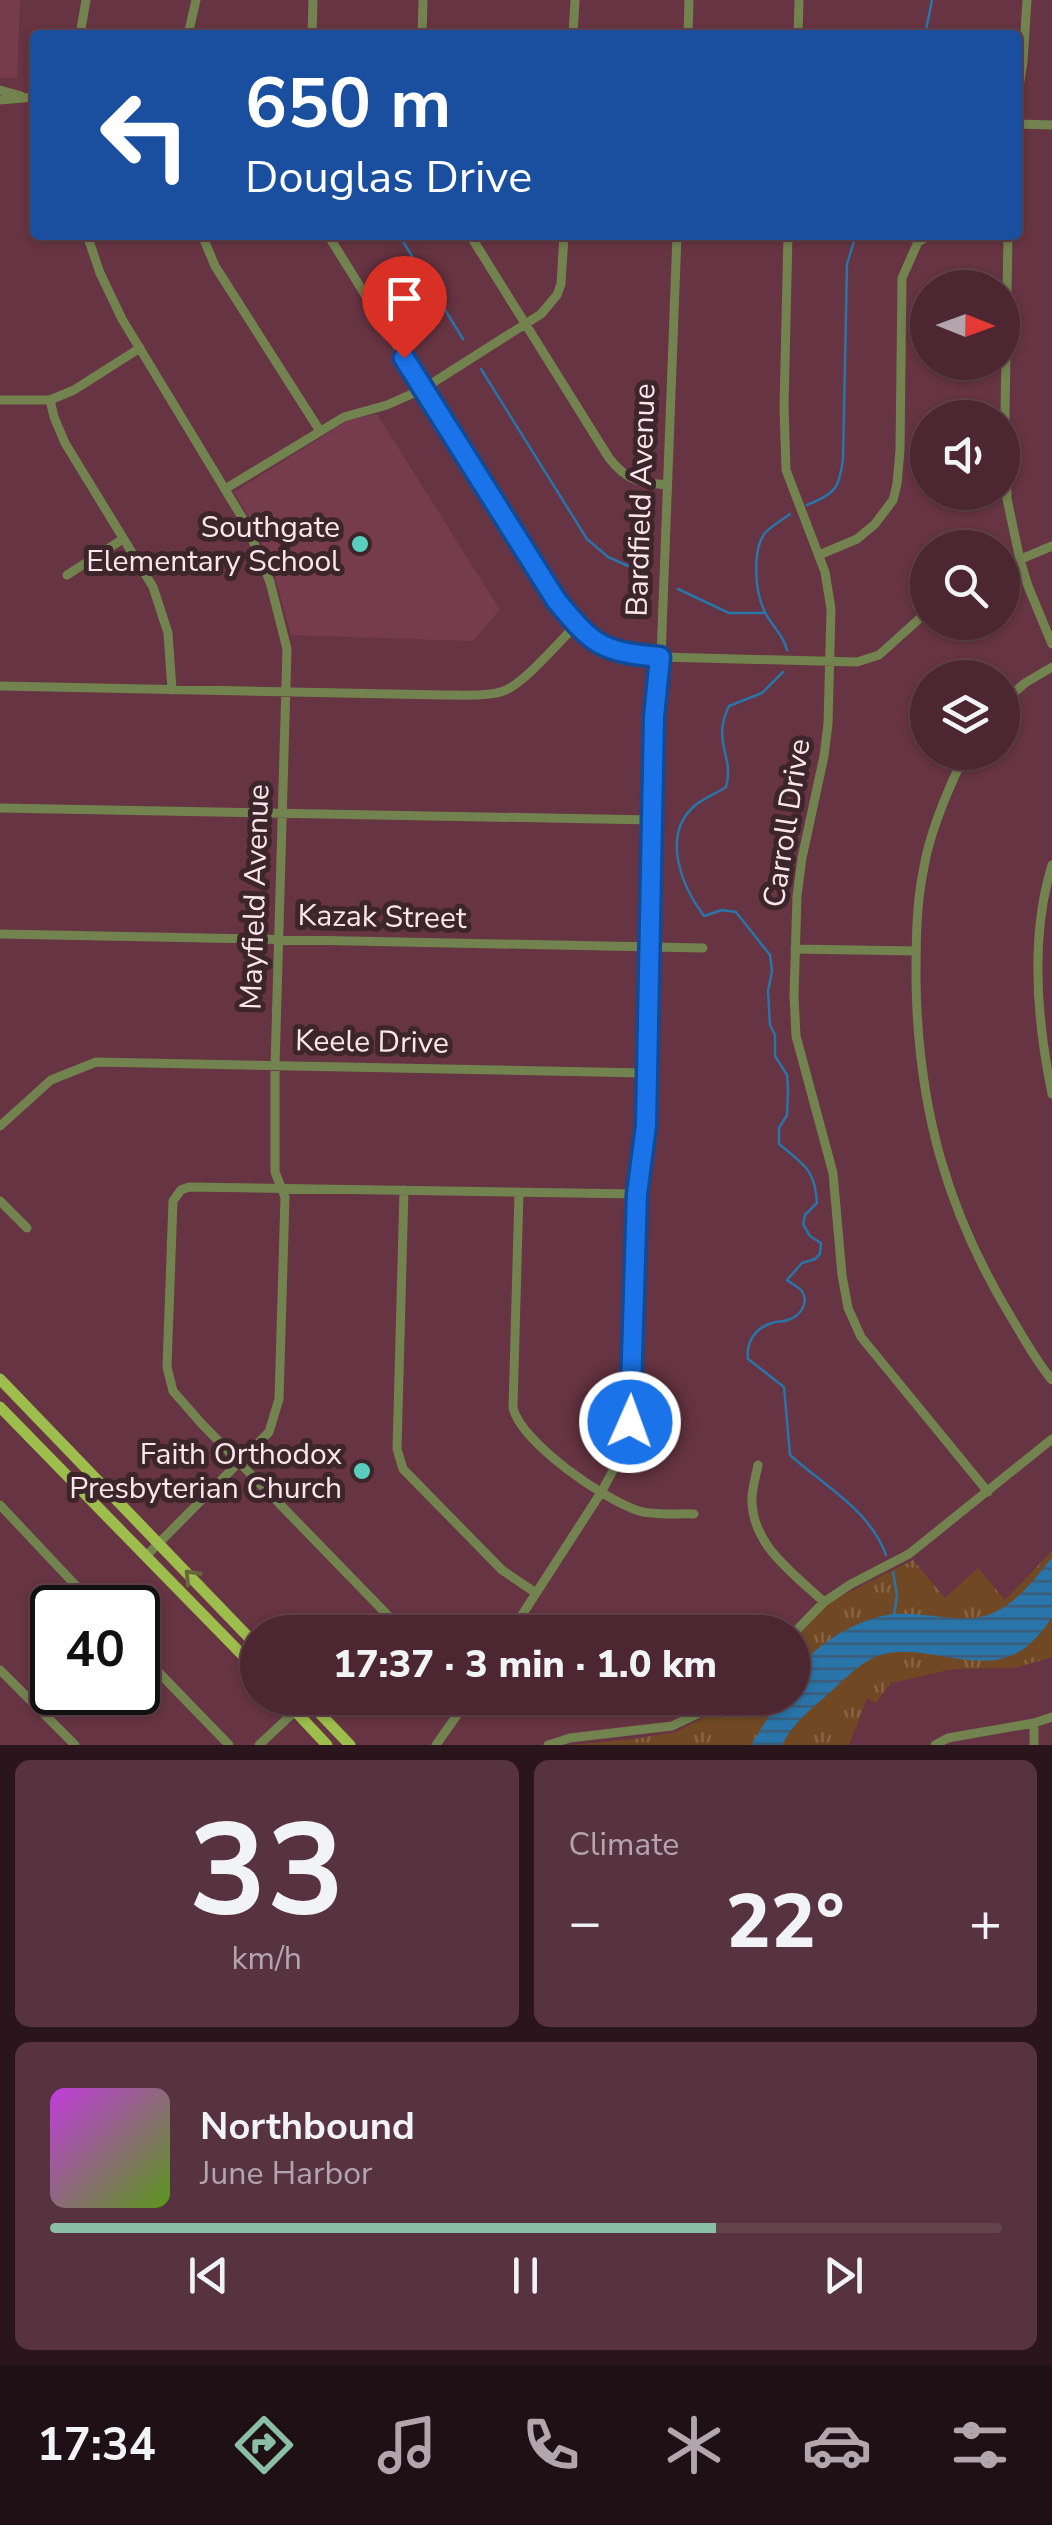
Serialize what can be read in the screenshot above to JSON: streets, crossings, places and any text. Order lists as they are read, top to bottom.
{
  "streets": {
    "street": [
      "Bardfield Avenue",
      "Carroll Drive",
      "Mayfield Avenue",
      "Kazak Street",
      "Keele Drive"
    ]
  },
  "crossings": [
    ["Bardfield Avenue", "Kazak Street"],
    ["Bardfield Avenue", "Keele Drive"],
    ["Mayfield Avenue", "Kazak Street"],
    ["Mayfield Avenue", "Keele Drive"]
  ],
  "places": ["Southgate Elementary School", "Faith Orthodox Presbyterian Church"],
  "north": "right",
  "page": {
    "turn": ["650 m", "Douglas Drive"],
    "limit": "40",
    "trip": "17:37 · 3 min · 1.0 km",
    "tile": [
      ["33", "km/h"],
      "Climate"
    ],
    "heat": ["−", "22°", "+"],
    "song": ["Northbound", "June Harbor"],
    "tabs": "17:34"
  }
}
